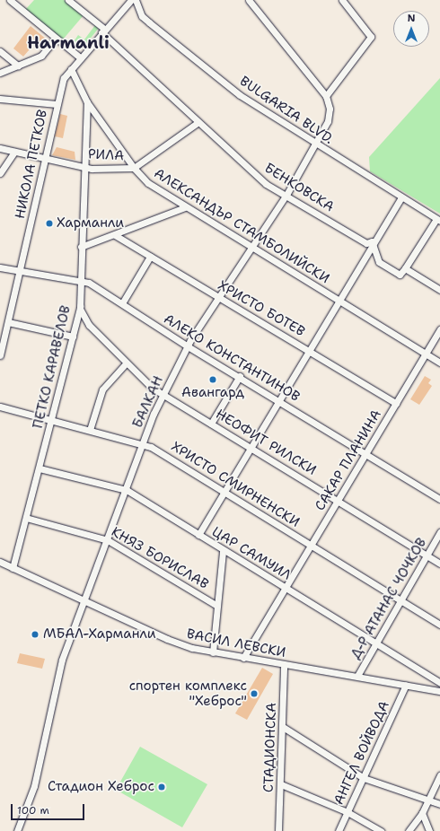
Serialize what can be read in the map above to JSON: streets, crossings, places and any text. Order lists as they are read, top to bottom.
{
  "streets": {
    "street": [
      "BULGARIA BLVD.",
      "РИЛА",
      "НИКОЛА ПЕТКОВ",
      "БЕНКОВСКА",
      "АЛЕКСАНДЪР СТАМБОЛИЙСКИ",
      "ХРИСТО БОТЕВ",
      "АЛЕКО КОНСТАНТИНОВ",
      "ПЕТКО КАРАВЕЛОВ",
      "БАЛКАН",
      "НЕОФИТ РИЛСКИ",
      "САКАР ПЛАНИНА",
      "ХРИСТО СМИРНЕНСКИ",
      "ЦАР САМУИЛ",
      "КНЯЗ БОРИСЛАВ",
      "Д-Р АТАНАС ЧОЧКОВ",
      "ВАСИЛ ЛЕВСКИ",
      "СТАДИОНСКА",
      "АНГЕЛ ВОЙВОДА"
    ]
  },
  "crossings": [
    ["BULGARIA BLVD.", "БАЛКАН"],
    ["РИЛА", "НИКОЛА ПЕТКОВ"],
    ["РИЛА", "БЕНКОВСКА"],
    ["РИЛА", "АЛЕКСАНДЪР СТАМБОЛИЙСКИ"],
    ["РИЛА", "ПЕТКО КАРАВЕЛОВ"],
    ["НИКОЛА ПЕТКОВ", "БЕНКОВСКА"],
    ["НИКОЛА ПЕТКОВ", "АЛЕКСАНДЪР СТАМБОЛИЙСКИ"],
    ["НИКОЛА ПЕТКОВ", "АЛЕКО КОНСТАНТИНОВ"],
    ["БЕНКОВСКА", "БАЛКАН"],
    ["АЛЕКСАНДЪР СТАМБОЛИЙСКИ", "ПЕТКО КАРАВЕЛОВ"],
    ["АЛЕКСАНДЪР СТАМБОЛИЙСКИ", "БАЛКАН"],
    ["АЛЕКСАНДЪР СТАМБОЛИЙСКИ", "САКАР ПЛАНИНА"],
    ["ХРИСТО БОТЕВ", "БАЛКАН"],
    ["ХРИСТО БОТЕВ", "САКАР ПЛАНИНА"],
    ["АЛЕКО КОНСТАНТИНОВ", "ПЕТКО КАРАВЕЛОВ"],
    ["АЛЕКО КОНСТАНТИНОВ", "БАЛКАН"],
    ["АЛЕКО КОНСТАНТИНОВ", "САКАР ПЛАНИНА"],
    ["ПЕТКО КАРАВЕЛОВ", "НЕОФИТ РИЛСКИ"],
    ["ПЕТКО КАРАВЕЛОВ", "ХРИСТО СМИРНЕНСКИ"],
    ["ПЕТКО КАРАВЕЛОВ", "ЦАР САМУИЛ"],
    ["ПЕТКО КАРАВЕЛОВ", "КНЯЗ БОРИСЛАВ"],
    ["ПЕТКО КАРАВЕЛОВ", "ВАСИЛ ЛЕВСКИ"],
    ["БАЛКАН", "НЕОФИТ РИЛСКИ"],
    ["БАЛКАН", "ХРИСТО СМИРНЕНСКИ"],
    ["БАЛКАН", "ЦАР САМУИЛ"],
    ["БАЛКАН", "КНЯЗ БОРИСЛАВ"],
    ["БАЛКАН", "ВАСИЛ ЛЕВСКИ"],
    ["НЕОФИТ РИЛСКИ", "САКАР ПЛАНИНА"],
    ["НЕОФИТ РИЛСКИ", "Д-Р АТАНАС ЧОЧКОВ"],
    ["САКАР ПЛАНИНА", "ХРИСТО СМИРНЕНСКИ"],
    ["САКАР ПЛАНИНА", "ЦАР САМУИЛ"],
    ["САКАР ПЛАНИНА", "ВАСИЛ ЛЕВСКИ"],
    ["ХРИСТО СМИРНЕНСКИ", "Д-Р АТАНАС ЧОЧКОВ"],
    ["ЦАР САМУИЛ", "Д-Р АТАНАС ЧОЧКОВ"],
    ["Д-Р АТАНАС ЧОЧКОВ", "ВАСИЛ ЛЕВСКИ"],
    ["ВАСИЛ ЛЕВСКИ", "СТАДИОНСКА"],
    ["ВАСИЛ ЛЕВСКИ", "АНГЕЛ ВОЙВОДА"]
  ],
  "districts": ["Harmanli"],
  "places": [
    "Харманли",
    "Авангард",
    "МБАЛ-Харманли",
    "спортен комплекс \"Хеброс\"",
    "Стадион Хеброс"
  ],
  "scale_bar": "100 m",
  "north": "top"
}
